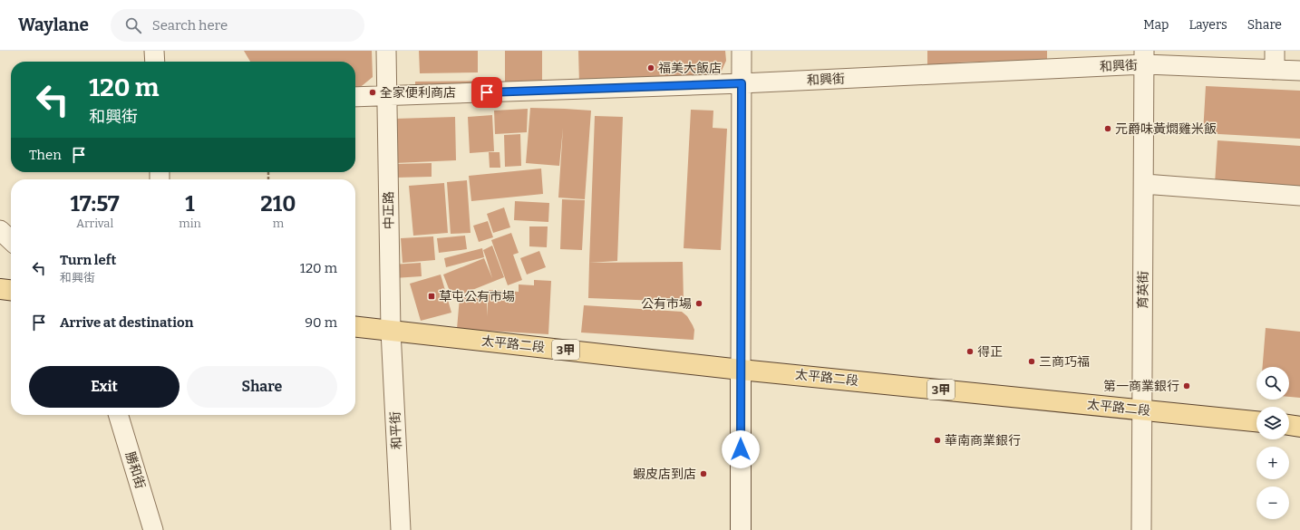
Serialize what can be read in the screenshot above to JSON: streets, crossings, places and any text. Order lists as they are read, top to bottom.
{
  "streets": {
    "main road": ["太平路二段", "3甲"],
    "street": [
      "和興街",
      "中正路",
      "育英街",
      "和平街",
      "勝和街"
    ]
  },
  "crossings": [
    ["和興街", "中正路"],
    ["和興街", "育英街"],
    ["中正路", "太平路二段"],
    ["中正路", "3甲"],
    ["中正路", "和平街"],
    ["育英街", "太平路二段"],
    ["太平路二段", "3甲"],
    ["太平路二段", "和平街"],
    ["3甲", "和平街"]
  ],
  "places": {
    "other": [
      "福美大飯店",
      "全家便利商店",
      "元爵味黃燜雞米飯",
      "公有市場",
      "得正",
      "三商巧福",
      "第一商業銀行",
      "華南商業銀行",
      "蝦皮店到店"
    ],
    "transit": ["草屯公有市場"]
  },
  "page": {
    "header": "Waylane",
    "search": "Search here",
    "nav": ["Map", "Layers", "Share"],
    "turn": ["120 m", "和興街"],
    "then": "Then",
    "eta": [
      "17:57",
      "Arrival",
      "1",
      "min",
      "210",
      "m"
    ],
    "list": [
      {
        "name": "Turn left",
        "note": "和興街",
        "value": "120 m"
      },
      {
        "name": "Arrive at destination",
        "value": "90 m"
      }
    ],
    "buttons": ["Exit", "Share"],
    "map_buttons": ["+", "−"]
  }
}
